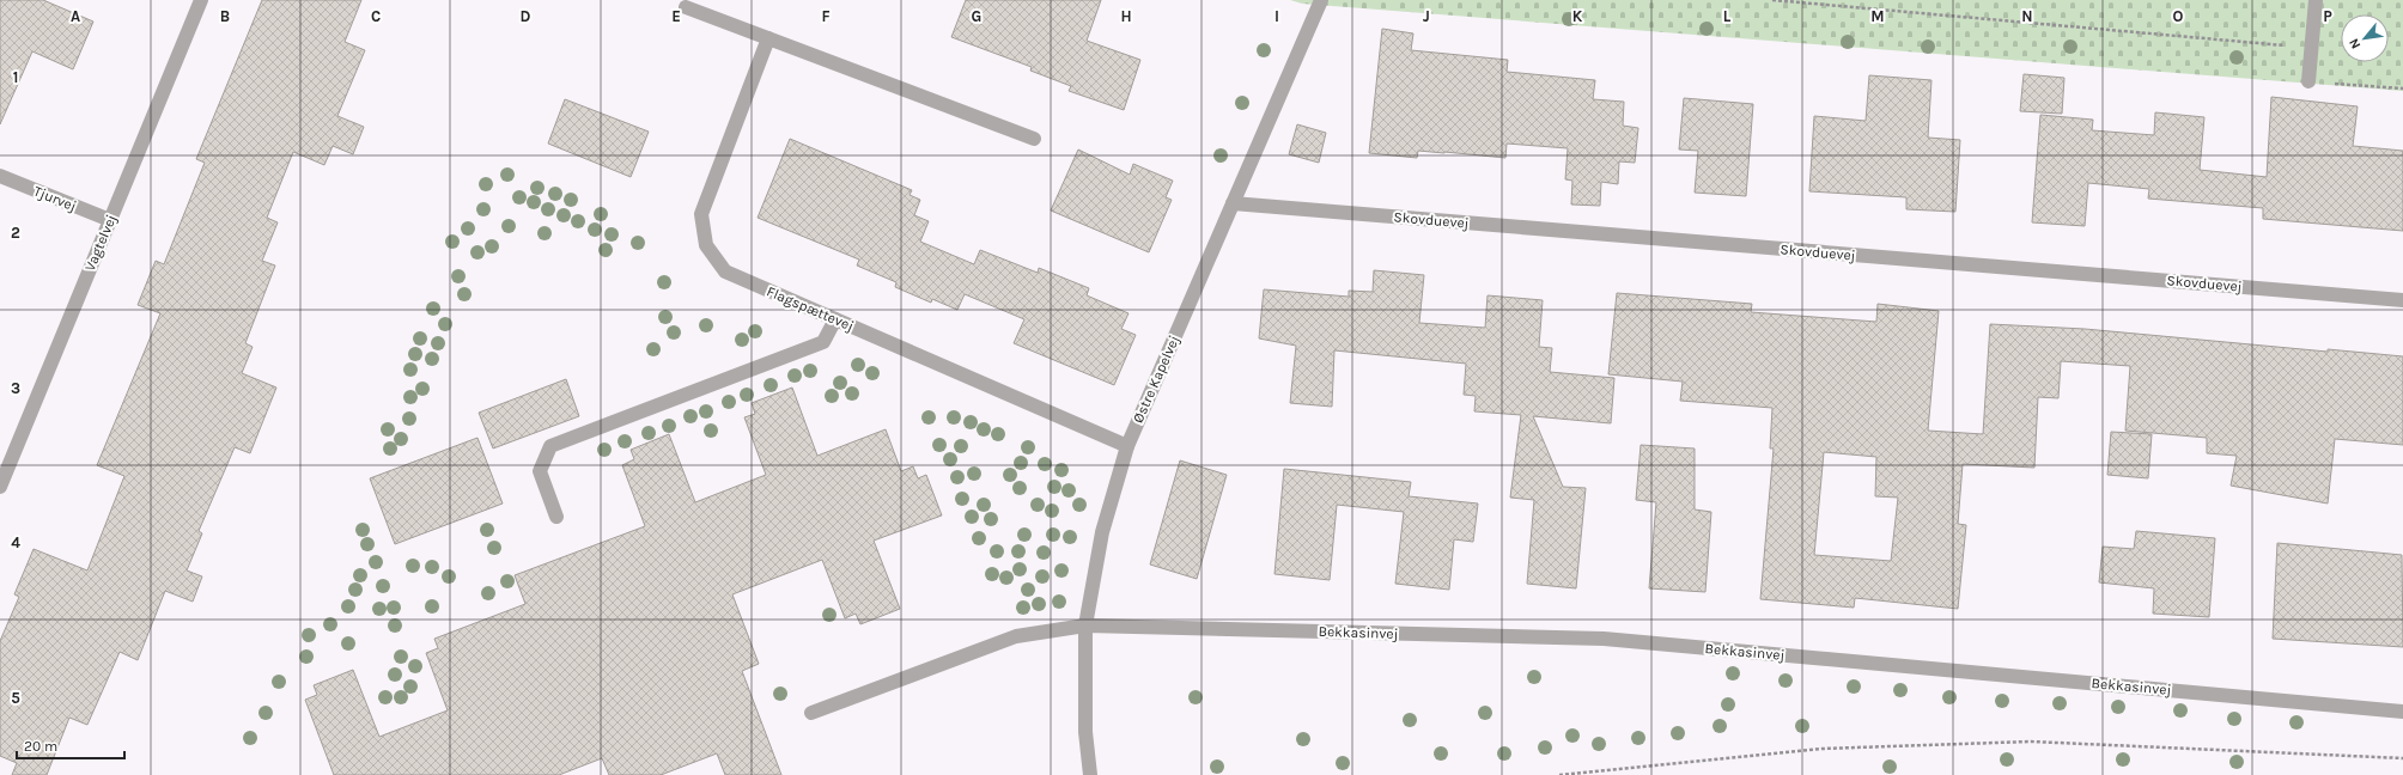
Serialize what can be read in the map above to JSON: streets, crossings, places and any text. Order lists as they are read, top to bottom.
{
  "streets": {
    "street": [
      "Tjurvej",
      "Skovduevej",
      "Vagtelvej",
      "Flagspættevej",
      "Østre Kapelvej",
      "Bekkasinvej"
    ]
  },
  "crossings": [
    ["Tjurvej", "Vagtelvej"],
    ["Skovduevej", "Østre Kapelvej"],
    ["Flagspættevej", "Østre Kapelvej"],
    ["Østre Kapelvej", "Bekkasinvej"]
  ],
  "scale_bar": "20 m",
  "north": "bottom left",
  "grid": {
    "columns": [
      "A",
      "B",
      "C",
      "D",
      "E",
      "F",
      "G",
      "H",
      "I",
      "J",
      "K",
      "L",
      "M",
      "N",
      "O",
      "P"
    ],
    "rows": [
      "1",
      "2",
      "3",
      "4",
      "5"
    ]
  }
}
